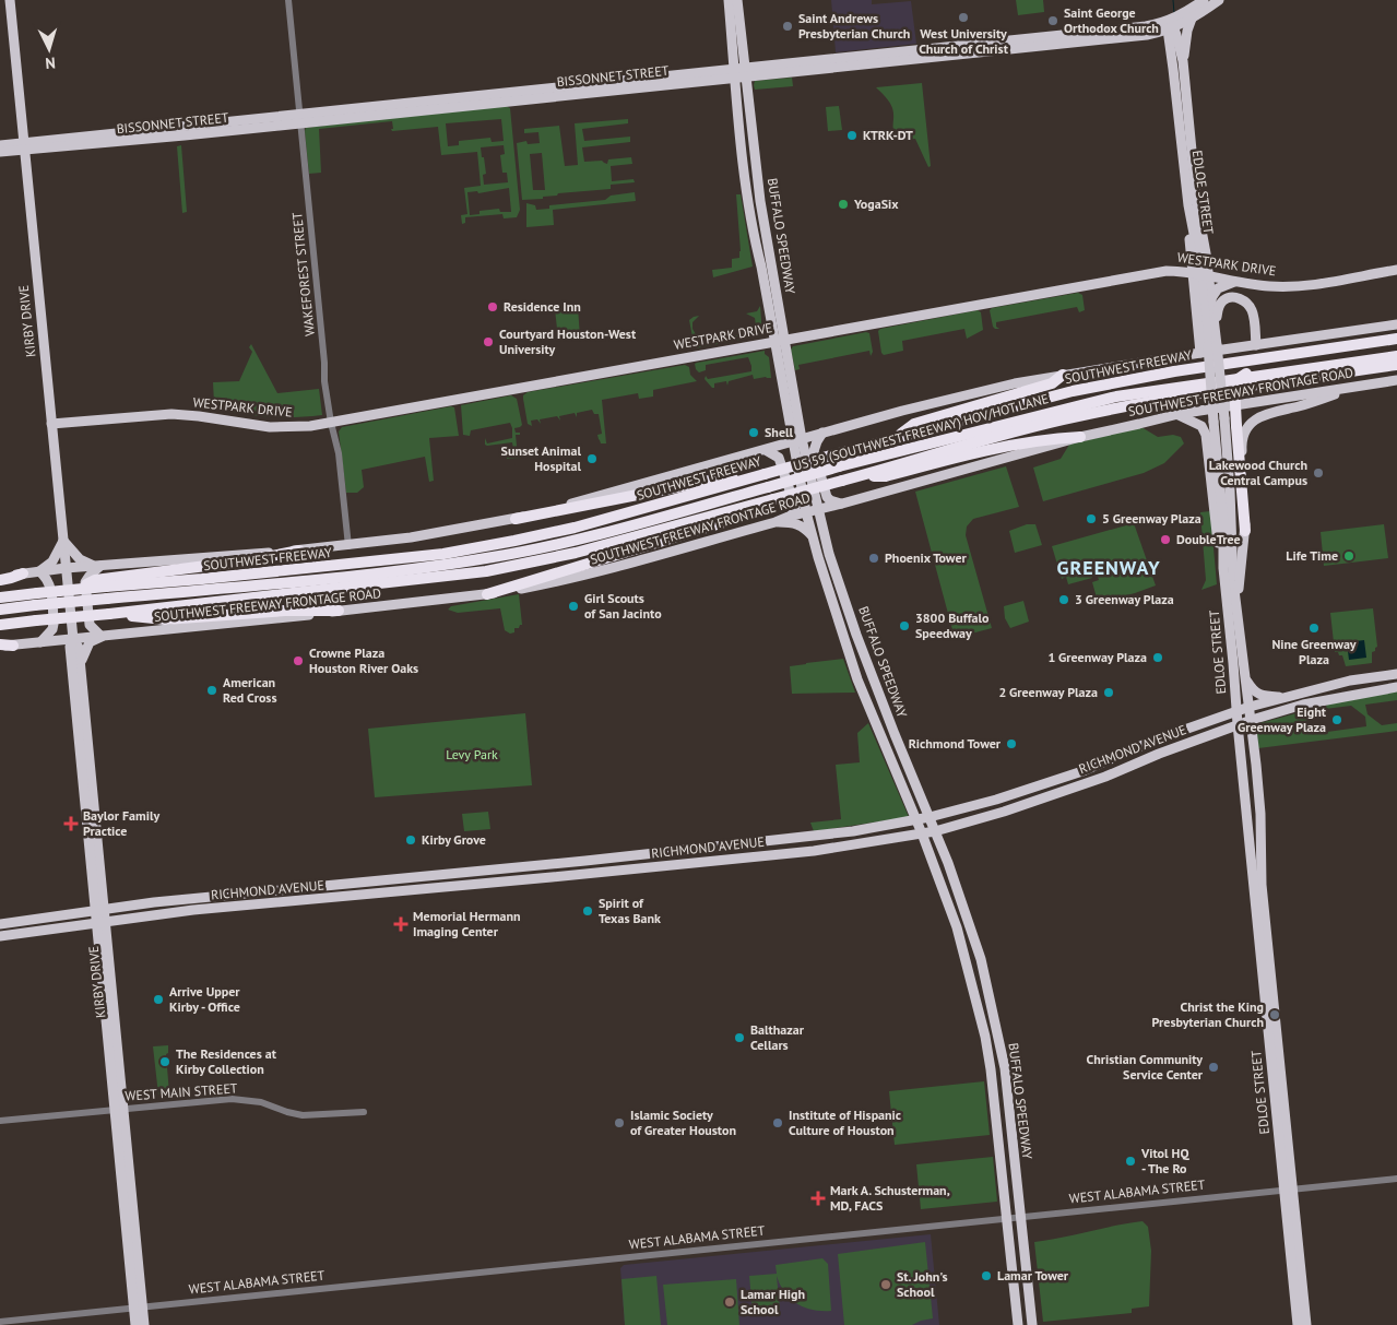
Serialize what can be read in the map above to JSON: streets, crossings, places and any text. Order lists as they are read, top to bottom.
{
  "streets": {
    "highway": ["SOUTHWEST FREEWAY", "US 59 (SOUTHWEST FREEWAY) HOV/HOT LANE"],
    "main road": [
      "BISSONNET STREET",
      "EDLOE STREET",
      "BUFFALO SPEEDWAY",
      "WESTPARK DRIVE",
      "KIRBY DRIVE",
      "SOUTHWEST FREEWAY FRONTAGE ROAD",
      "RICHMOND AVENUE"
    ],
    "street": ["WAKEFOREST STREET", "WEST MAIN STREET", "WEST ALABAMA STREET"]
  },
  "crossings": [
    ["BISSONNET STREET", "EDLOE STREET"],
    ["BISSONNET STREET", "BUFFALO SPEEDWAY"],
    ["BISSONNET STREET", "WAKEFOREST STREET"],
    ["BISSONNET STREET", "KIRBY DRIVE"],
    ["EDLOE STREET", "WESTPARK DRIVE"],
    ["EDLOE STREET", "RICHMOND AVENUE"],
    ["EDLOE STREET", "WEST ALABAMA STREET"],
    ["BUFFALO SPEEDWAY", "WESTPARK DRIVE"],
    ["BUFFALO SPEEDWAY", "SOUTHWEST FREEWAY FRONTAGE ROAD"],
    ["BUFFALO SPEEDWAY", "RICHMOND AVENUE"],
    ["BUFFALO SPEEDWAY", "WEST ALABAMA STREET"],
    ["WESTPARK DRIVE", "WAKEFOREST STREET"],
    ["WESTPARK DRIVE", "KIRBY DRIVE"],
    ["KIRBY DRIVE", "SOUTHWEST FREEWAY FRONTAGE ROAD"],
    ["KIRBY DRIVE", "RICHMOND AVENUE"],
    ["KIRBY DRIVE", "WEST MAIN STREET"],
    ["KIRBY DRIVE", "WEST ALABAMA STREET"],
    ["SOUTHWEST FREEWAY", "US 59 (SOUTHWEST FREEWAY) HOV/HOT LANE"]
  ],
  "districts": ["GREENWAY"],
  "parks": ["Levy Park"],
  "places": {
    "other": [
      "West University Church of Christ",
      "Saint George Orthodox Church",
      "Saint Andrews Presbyterian Church",
      "KTRK-DT",
      "YogaSix",
      "Residence Inn",
      "Courtyard Houston-West University",
      "Shell",
      "Sunset Animal Hospital",
      "Lakewood Church Central Campus",
      "5 Greenway Plaza",
      "DoubleTree",
      "Life Time",
      "Phoenix Tower",
      "3 Greenway Plaza",
      "Girl Scouts of San Jacinto",
      "3800 Buffalo Speedway",
      "Nine Greenway Plaza",
      "1 Greenway Plaza",
      "Crowne Plaza Houston River Oaks",
      "American Red Cross",
      "2 Greenway Plaza",
      "Eight Greenway Plaza",
      "Richmond Tower",
      "Kirby Grove",
      "Spirit of Texas Bank",
      "Arrive Upper Kirby - Office",
      "Christ the King Presbyterian Church",
      "Balthazar Cellars",
      "The Residences at Kirby Collection",
      "Christian Community Service Center",
      "Islamic Society of Greater Houston",
      "Institute of Hispanic Culture of Houston",
      "Vitol HQ - The Ro",
      "Lamar Tower",
      "St. John's School",
      "Lamar High School"
    ],
    "health": ["Baylor Family Practice", "Memorial Hermann Imaging Center", "Mark A. Schusterman, MD, FACS"]
  },
  "north": "bottom"
}
